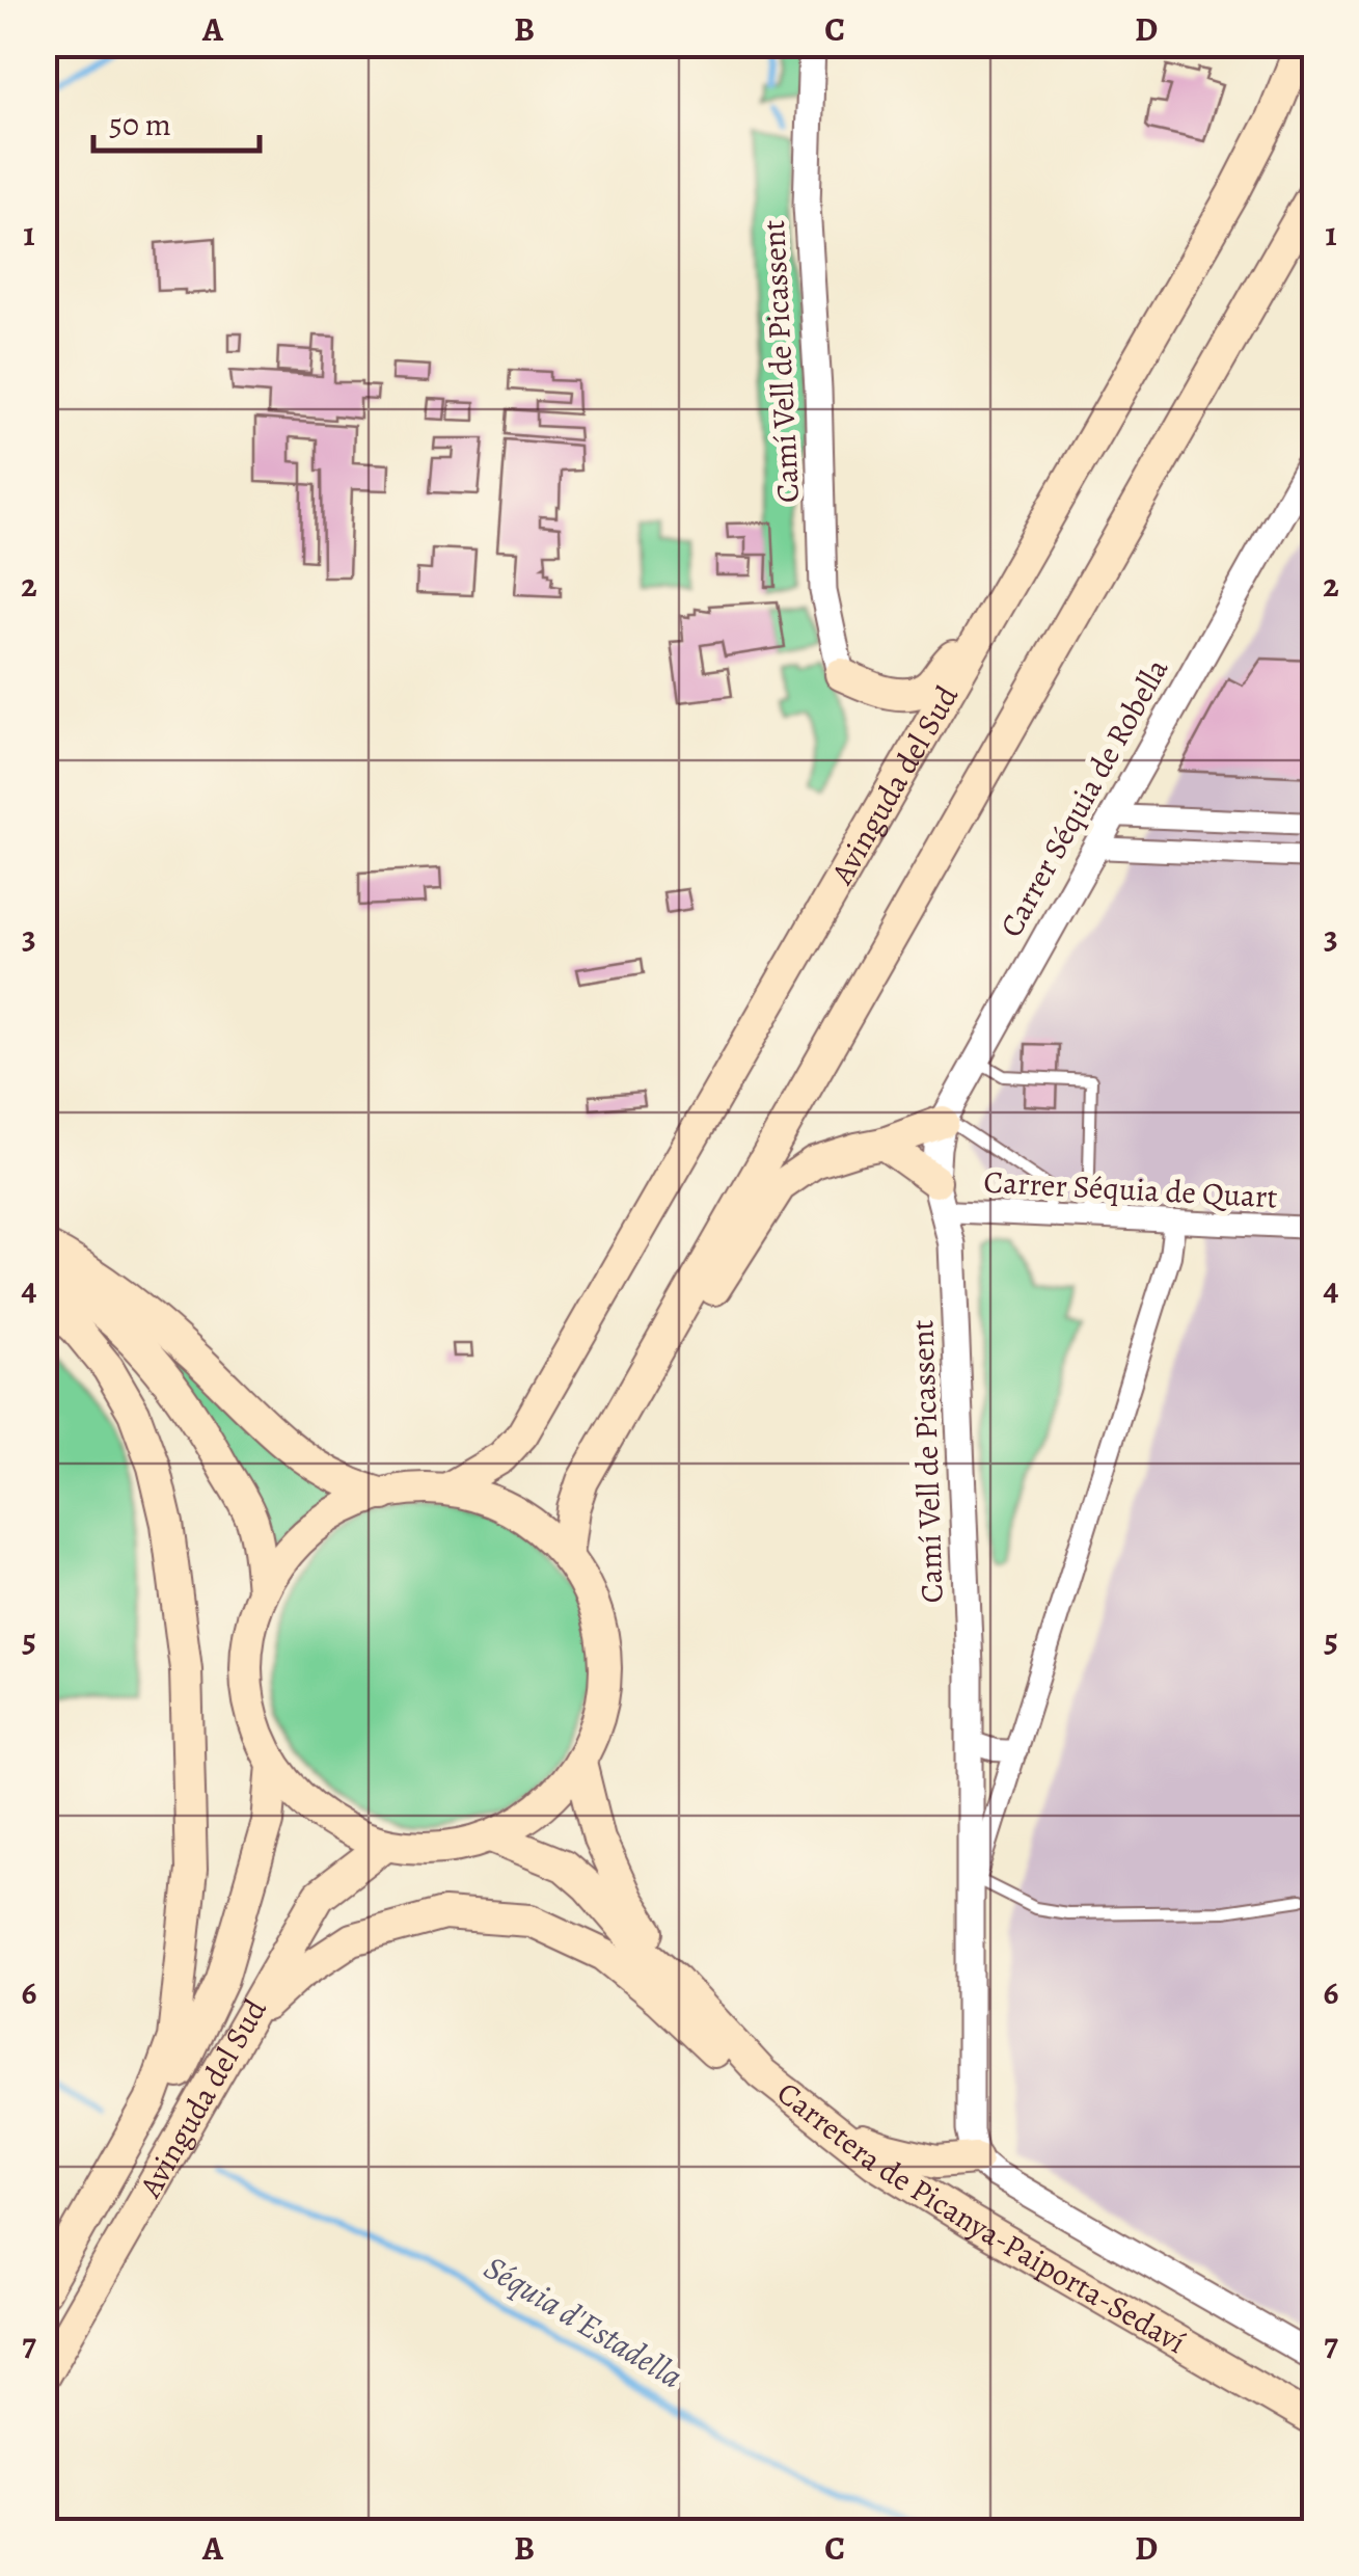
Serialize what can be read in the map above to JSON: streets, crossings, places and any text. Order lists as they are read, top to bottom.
{
  "streets": {
    "main road": ["Avinguda del Sud", "Carretera de Picanya-Paiporta-Sedaví"],
    "street": ["Camí Vell de Picassent", "Carrer Séquia de Robella", "Carrer Séquia de Quart"]
  },
  "crossings": [
    ["Camí Vell de Picassent", "Carrer Séquia de Robella"],
    ["Camí Vell de Picassent", "Carrer Séquia de Quart"],
    ["Avinguda del Sud", "Carretera de Picanya-Paiporta-Sedaví"],
    ["Carrer Séquia de Robella", "Carrer Séquia de Quart"]
  ],
  "water": ["Séquia d'Estadella"],
  "scale_bar": "50 m",
  "grid": {
    "columns": [
      "A",
      "B",
      "C",
      "D"
    ],
    "rows": [
      "1",
      "2",
      "3",
      "4",
      "5",
      "6",
      "7"
    ]
  }
}
